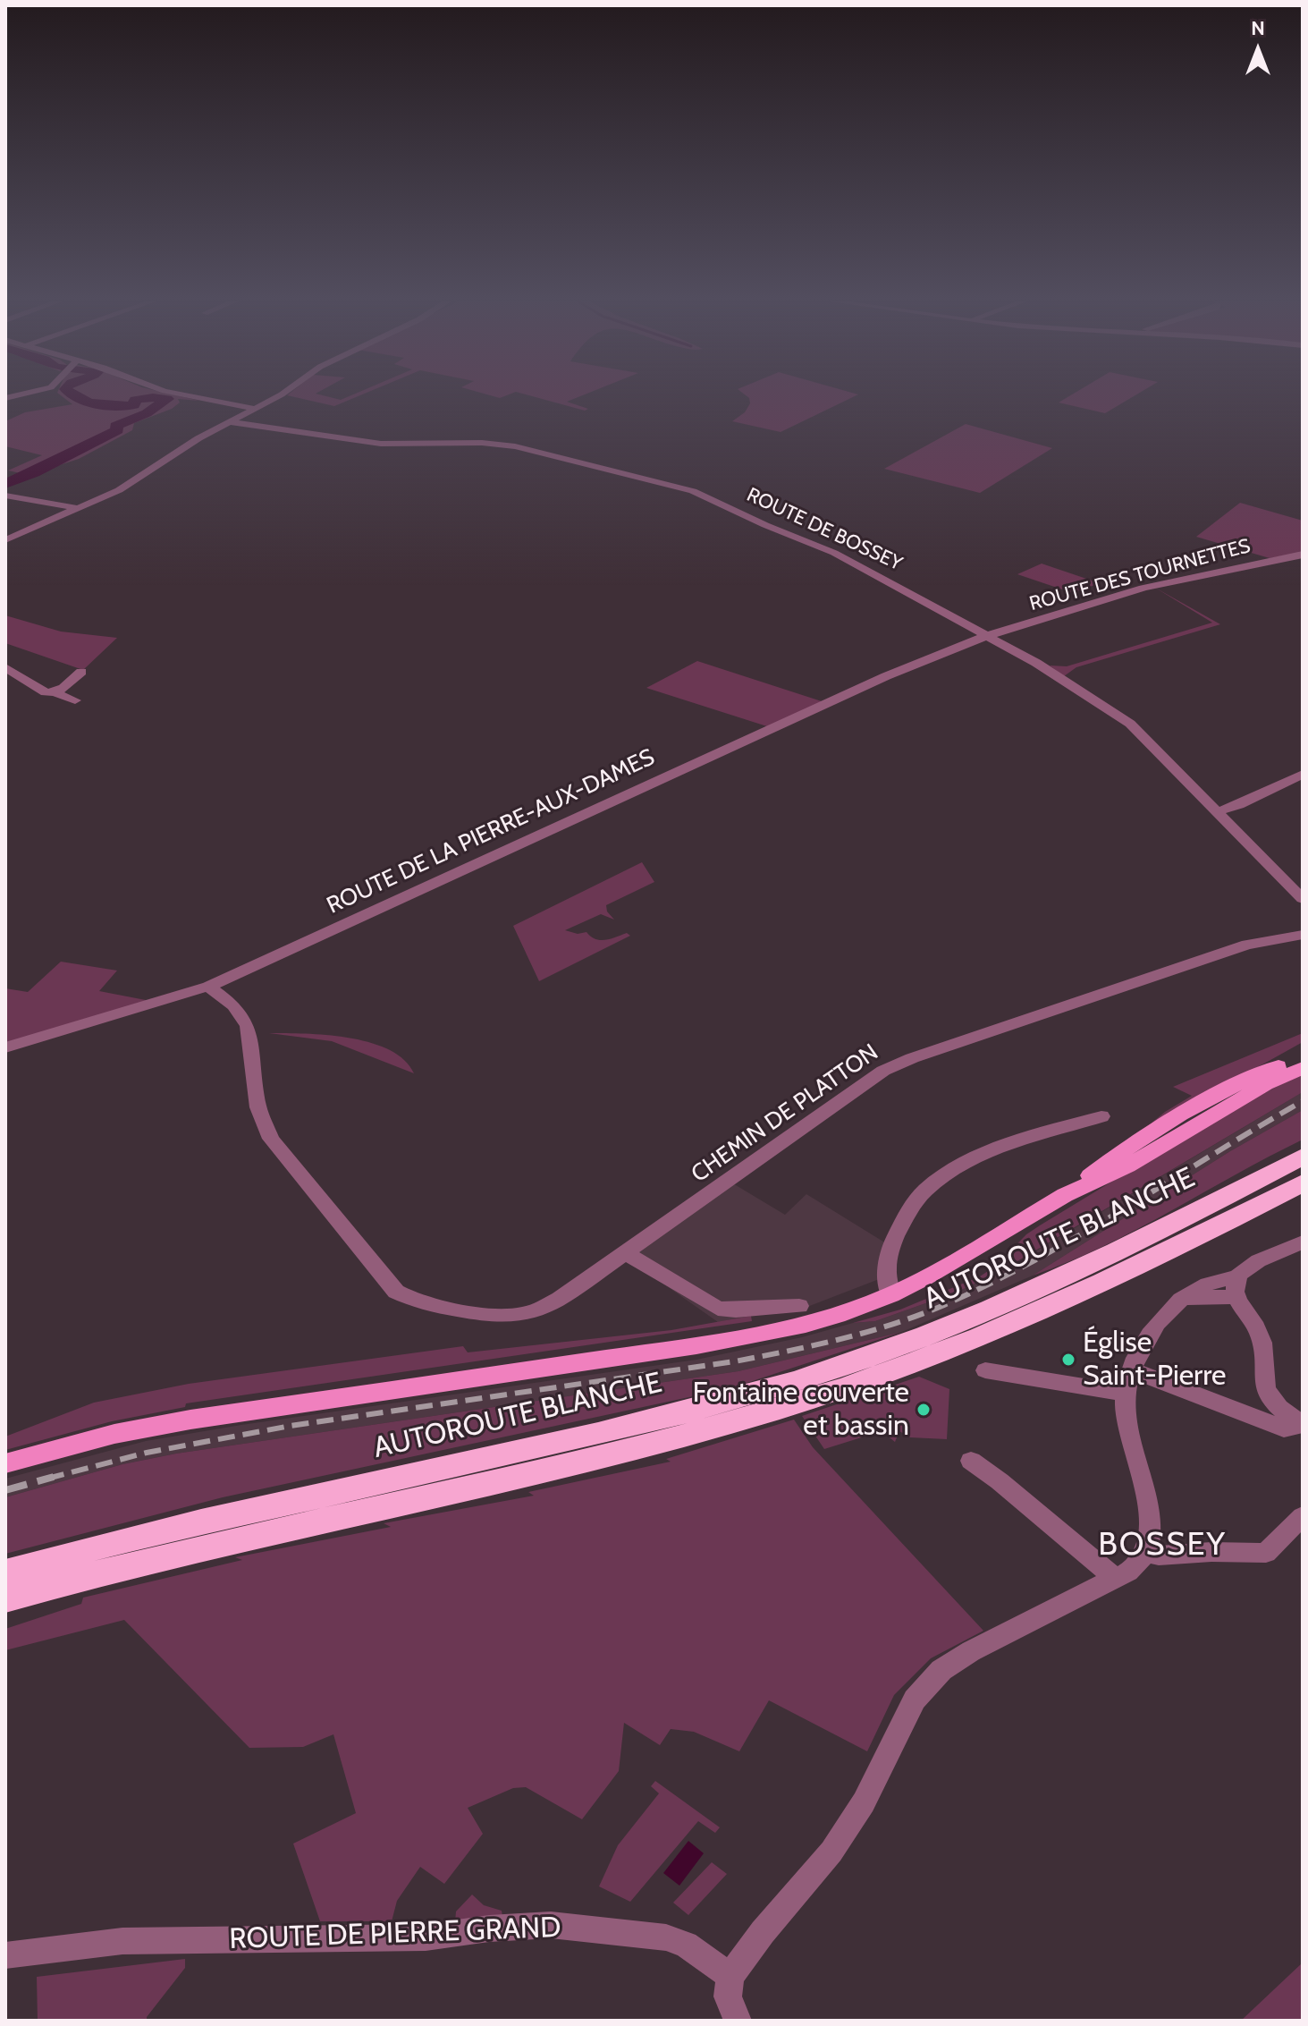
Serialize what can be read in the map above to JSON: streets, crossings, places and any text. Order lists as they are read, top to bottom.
{
  "streets": {
    "highway": ["AUTOROUTE BLANCHE"],
    "street": [
      "ROUTE DE BOSSEY",
      "ROUTE DES TOURNETTES",
      "ROUTE DE LA PIERRE-AUX-DAMES",
      "CHEMIN DE PLATTON",
      "ROUTE DE PIERRE GRAND"
    ]
  },
  "crossings": [
    ["ROUTE DE BOSSEY", "ROUTE DES TOURNETTES"],
    ["ROUTE DE BOSSEY", "ROUTE DE LA PIERRE-AUX-DAMES"],
    ["ROUTE DES TOURNETTES", "ROUTE DE LA PIERRE-AUX-DAMES"],
    ["ROUTE DE LA PIERRE-AUX-DAMES", "CHEMIN DE PLATTON"]
  ],
  "districts": ["BOSSEY"],
  "places": ["Église Saint-Pierre", "Fontaine couverte et bassin"],
  "north": "top"
}
